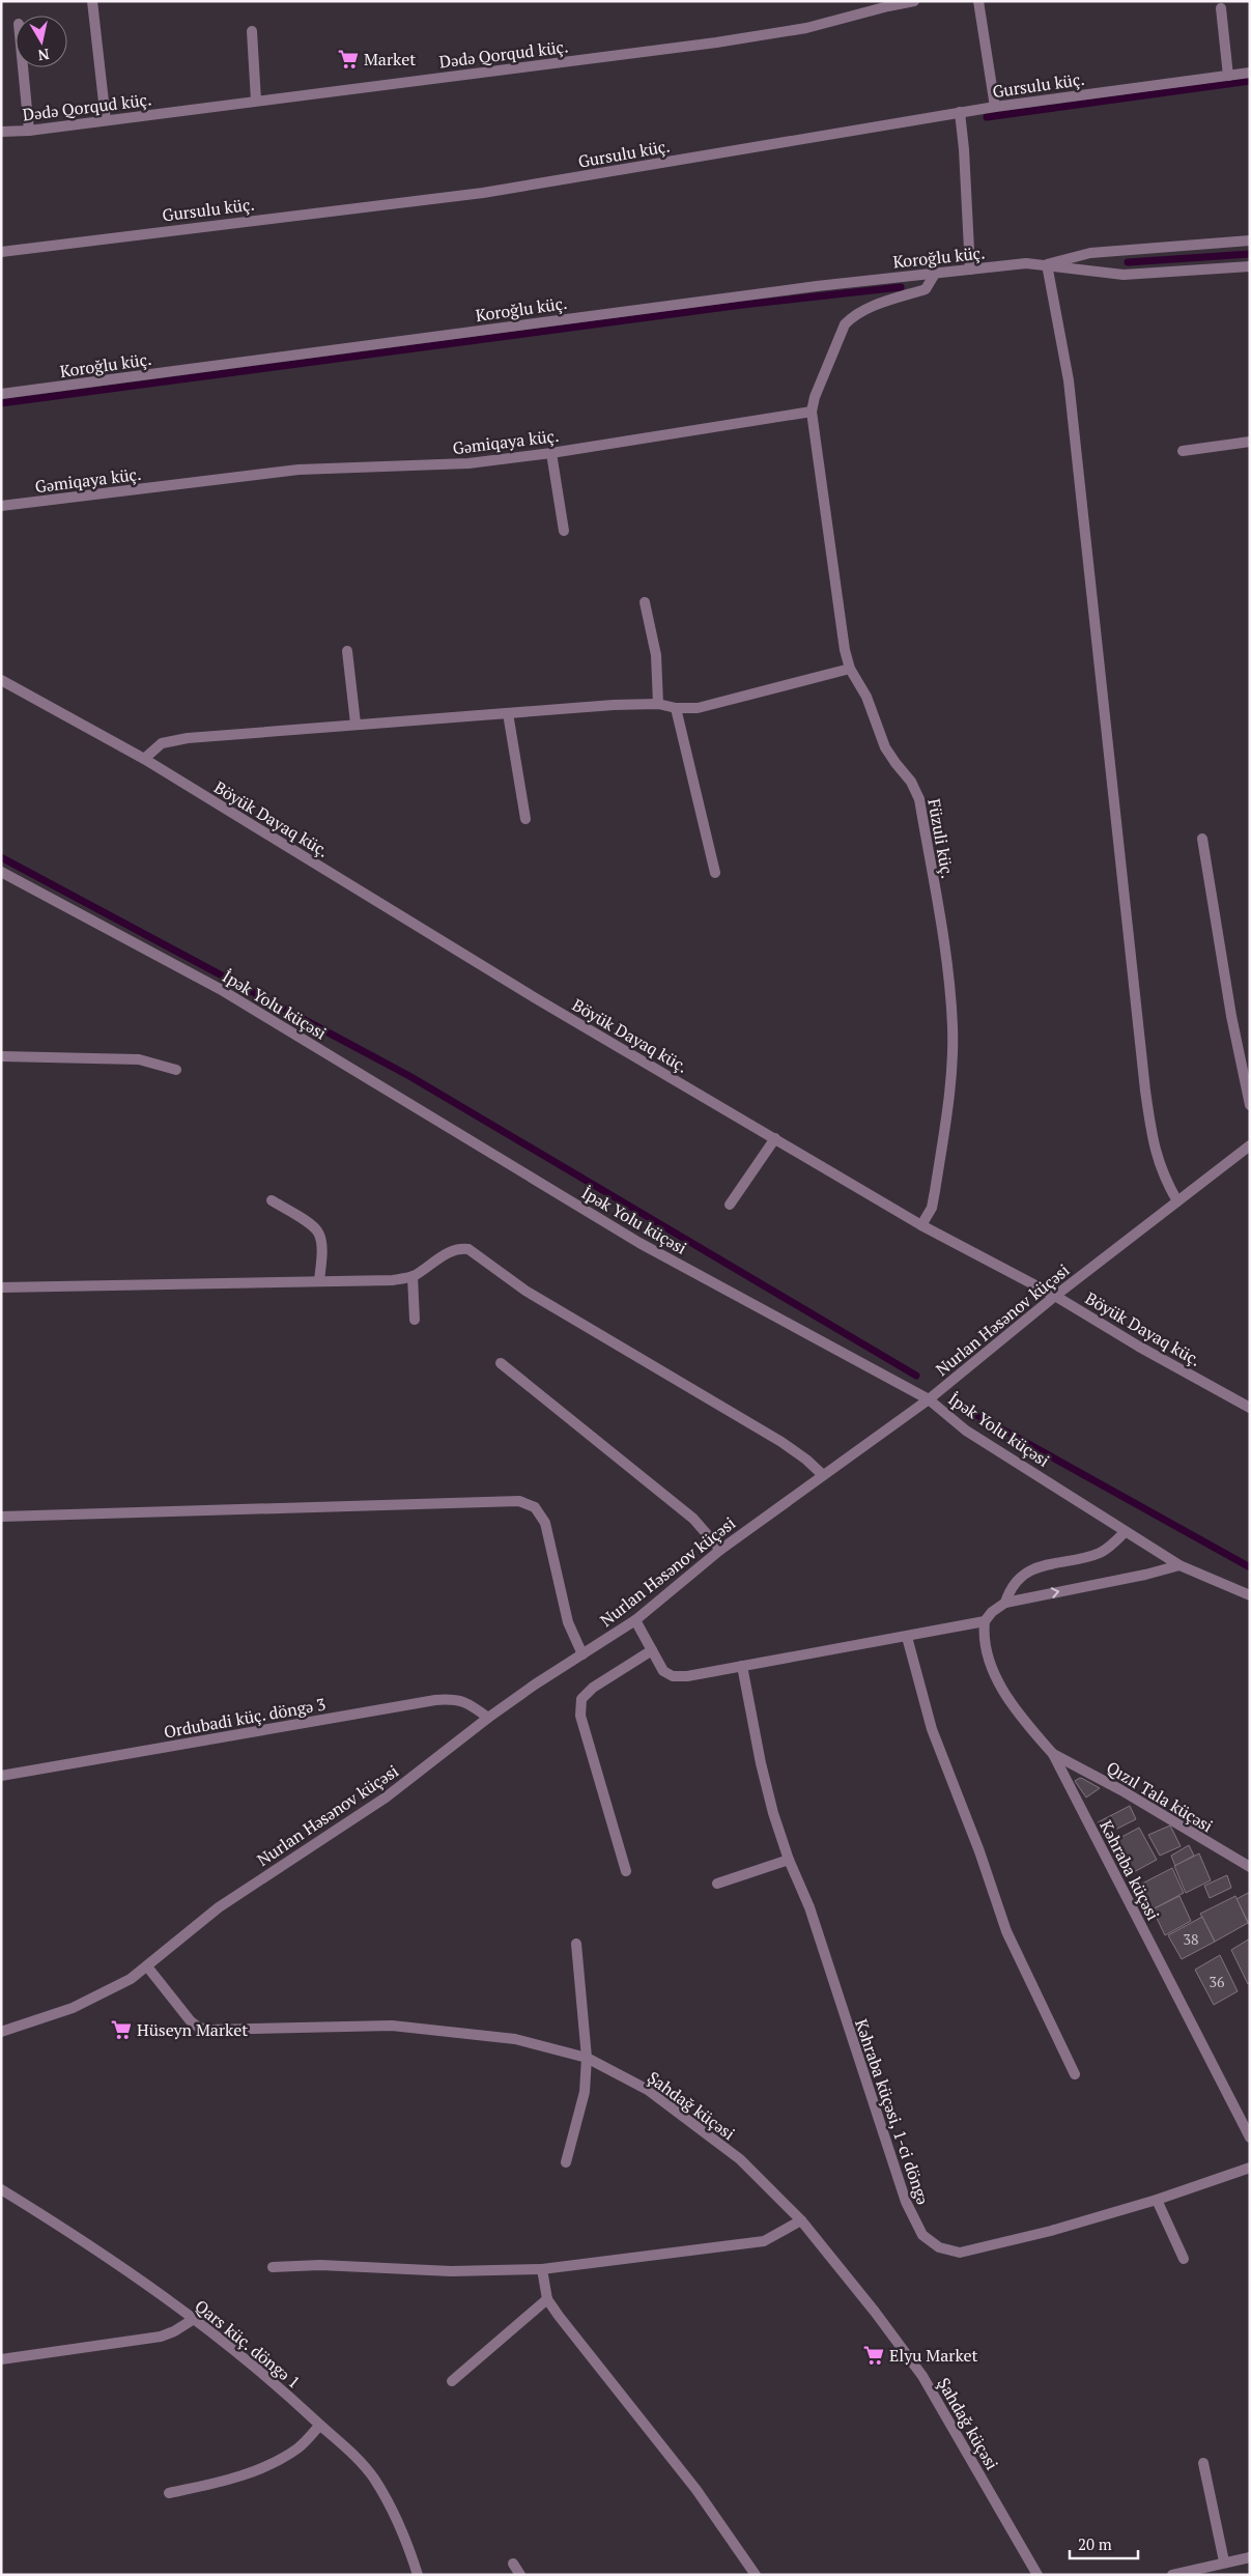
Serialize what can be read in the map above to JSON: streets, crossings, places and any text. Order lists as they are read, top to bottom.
{
  "streets": {
    "street": [
      "Dədə Qorqud küç.",
      "Gursulu küç.",
      "Koroğlu küç.",
      "Gəmiqaya küç.",
      "Böyük Dayaq küç.",
      "Füzuli küç.",
      "İpək Yolu küçəsi",
      "Nurlan Həsənov küçəsi",
      "Ordubadi küç. döngə 3",
      "Qızıl Tala küçəsi",
      "Kəhraba küçəsi",
      "Şahdağ küçəsi",
      "Kəhraba küçəsi, 1-ci döngə",
      "Qars küç. döngə 1"
    ]
  },
  "crossings": [
    ["Gəmiqaya küç.", "Füzuli küç."],
    ["Böyük Dayaq küç.", "Füzuli küç."],
    ["Böyük Dayaq küç.", "Nurlan Həsənov küçəsi"],
    ["İpək Yolu küçəsi", "Nurlan Həsənov küçəsi"],
    ["Nurlan Həsənov küçəsi", "Ordubadi küç. döngə 3"],
    ["Nurlan Həsənov küçəsi", "Şahdağ küçəsi"],
    ["Qızıl Tala küçəsi", "Kəhraba küçəsi"]
  ],
  "places": {
    "supermarket": ["Market", "Hüseyn Market", "Elyu Market"]
  },
  "house_numbers": ["38", "36"],
  "scale_bar": "20 m",
  "north": "bottom"
}
